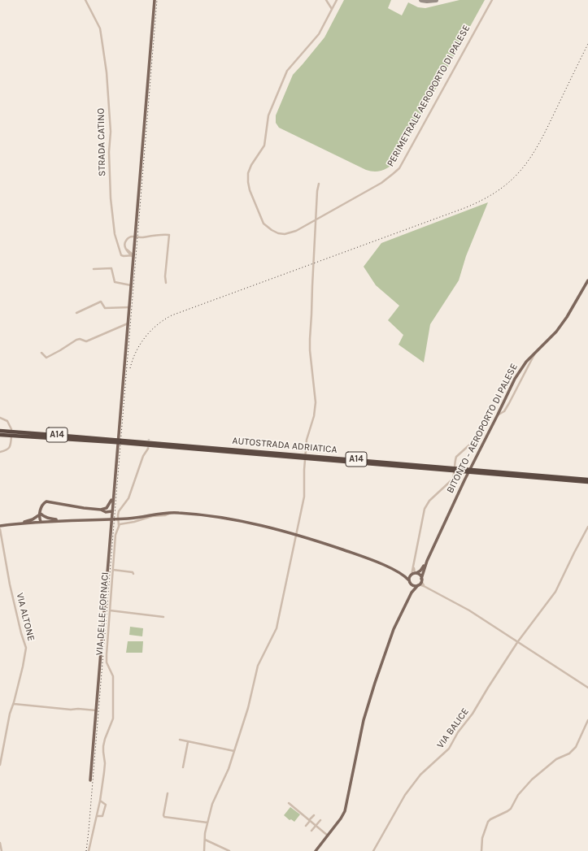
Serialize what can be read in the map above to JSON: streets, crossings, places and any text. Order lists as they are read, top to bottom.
{
  "streets": {
    "highway": ["A14", "AUTOSTRADA ADRIATICA"],
    "main road": ["BITONTO - AEROPORTO DI PALESE"],
    "street": [
      "PERIMETRALE AEROPORTO DI PALESE",
      "STRADA CATINO",
      "VIA DELLE FORNACI",
      "VIA ALTONE",
      "VIA BALICE"
    ]
  }
}
